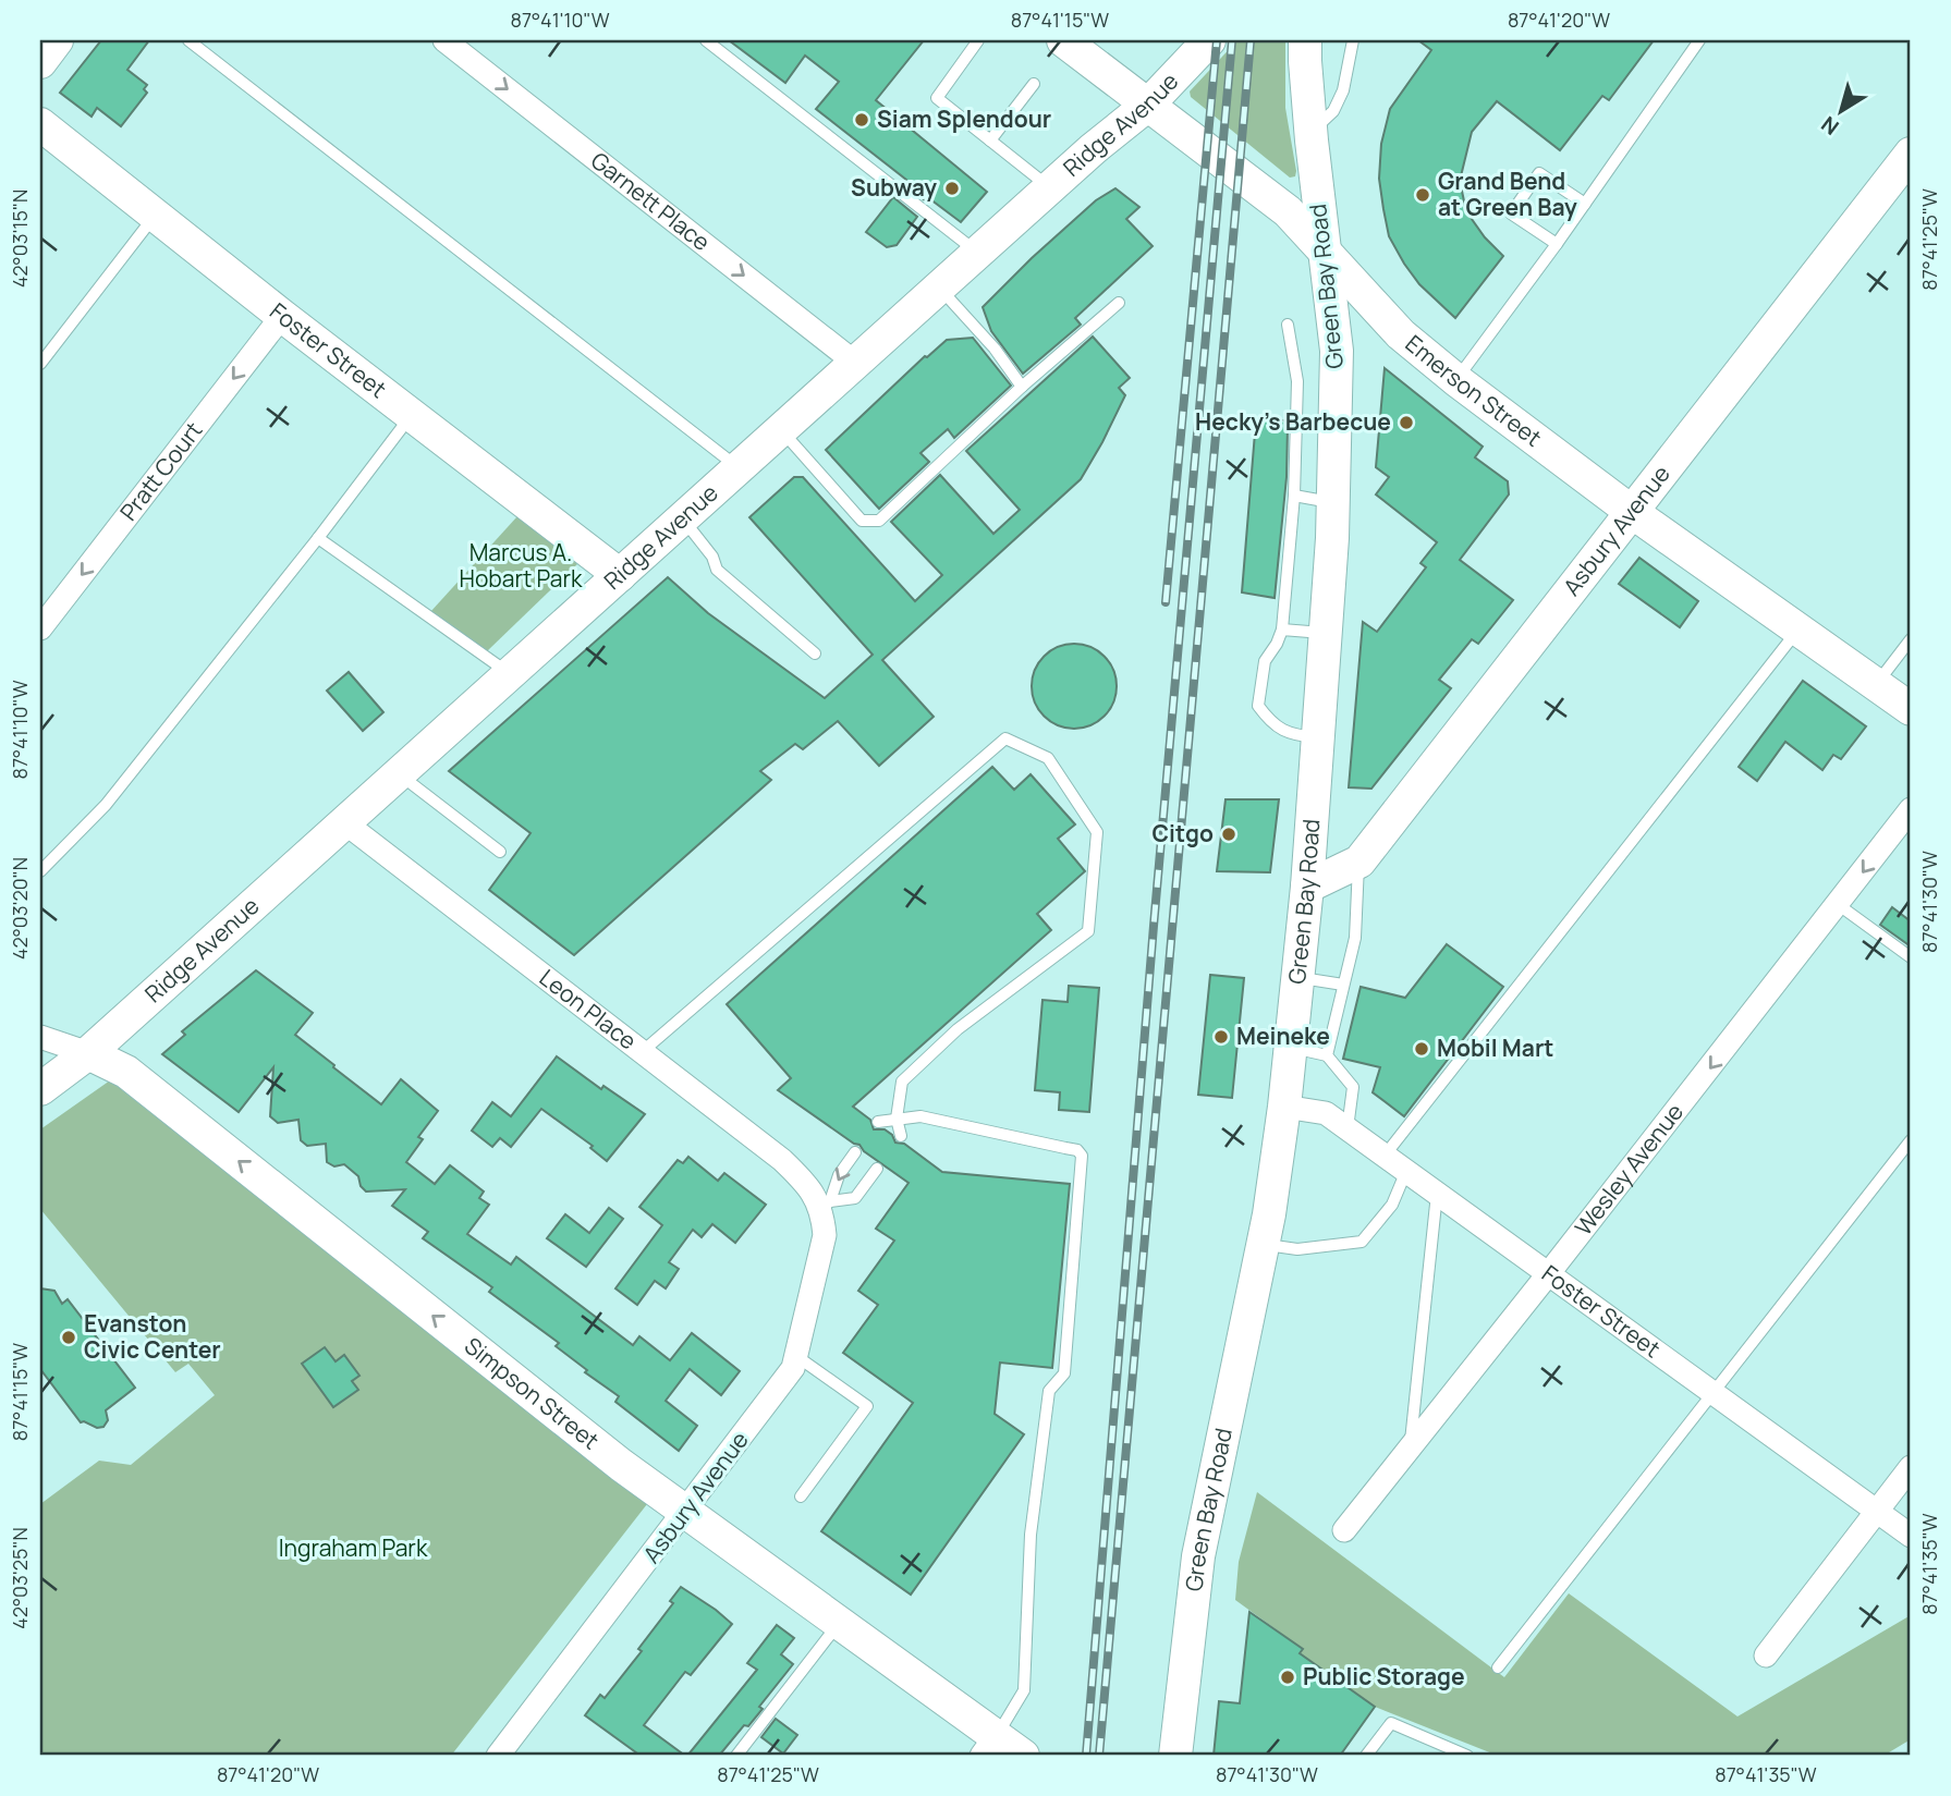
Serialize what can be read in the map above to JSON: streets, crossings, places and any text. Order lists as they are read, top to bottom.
{
  "streets": {
    "street": [
      "Ridge Avenue",
      "Garnett Place",
      "Green Bay Road",
      "Foster Street",
      "Emerson Street",
      "Pratt Court",
      "Asbury Avenue",
      "Leon Place",
      "Wesley Avenue",
      "Simpson Street"
    ]
  },
  "crossings": [
    ["Ridge Avenue", "Garnett Place"],
    ["Ridge Avenue", "Foster Street"],
    ["Ridge Avenue", "Emerson Street"],
    ["Ridge Avenue", "Leon Place"],
    ["Ridge Avenue", "Simpson Street"],
    ["Green Bay Road", "Foster Street"],
    ["Green Bay Road", "Emerson Street"],
    ["Green Bay Road", "Asbury Avenue"],
    ["Foster Street", "Pratt Court"],
    ["Foster Street", "Wesley Avenue"],
    ["Emerson Street", "Asbury Avenue"],
    ["Asbury Avenue", "Leon Place"],
    ["Asbury Avenue", "Simpson Street"]
  ],
  "one_way": [
    "Garnett Place",
    "Pratt Court",
    "Wesley Avenue",
    "Simpson Street"
  ],
  "parks": ["Marcus A. Hobart Park", "Ingraham Park"],
  "places": [
    "Siam Splendour",
    "Subway",
    "Grand Bend at Green Bay",
    "Hecky's Barbecue",
    "Citgo",
    "Meineke",
    "Mobil Mart",
    "Evanston Civic Center",
    "Public Storage"
  ],
  "north": "bottom left",
  "coordinates": [
    "87°41'10\"W",
    "87°41'15\"W",
    "87°41'20\"W",
    "42°03'15\"N",
    "87°41'25\"W",
    "87°41'30\"W",
    "42°03'20\"N",
    "87°41'35\"W",
    "42°03'25\"N"
  ]
}
